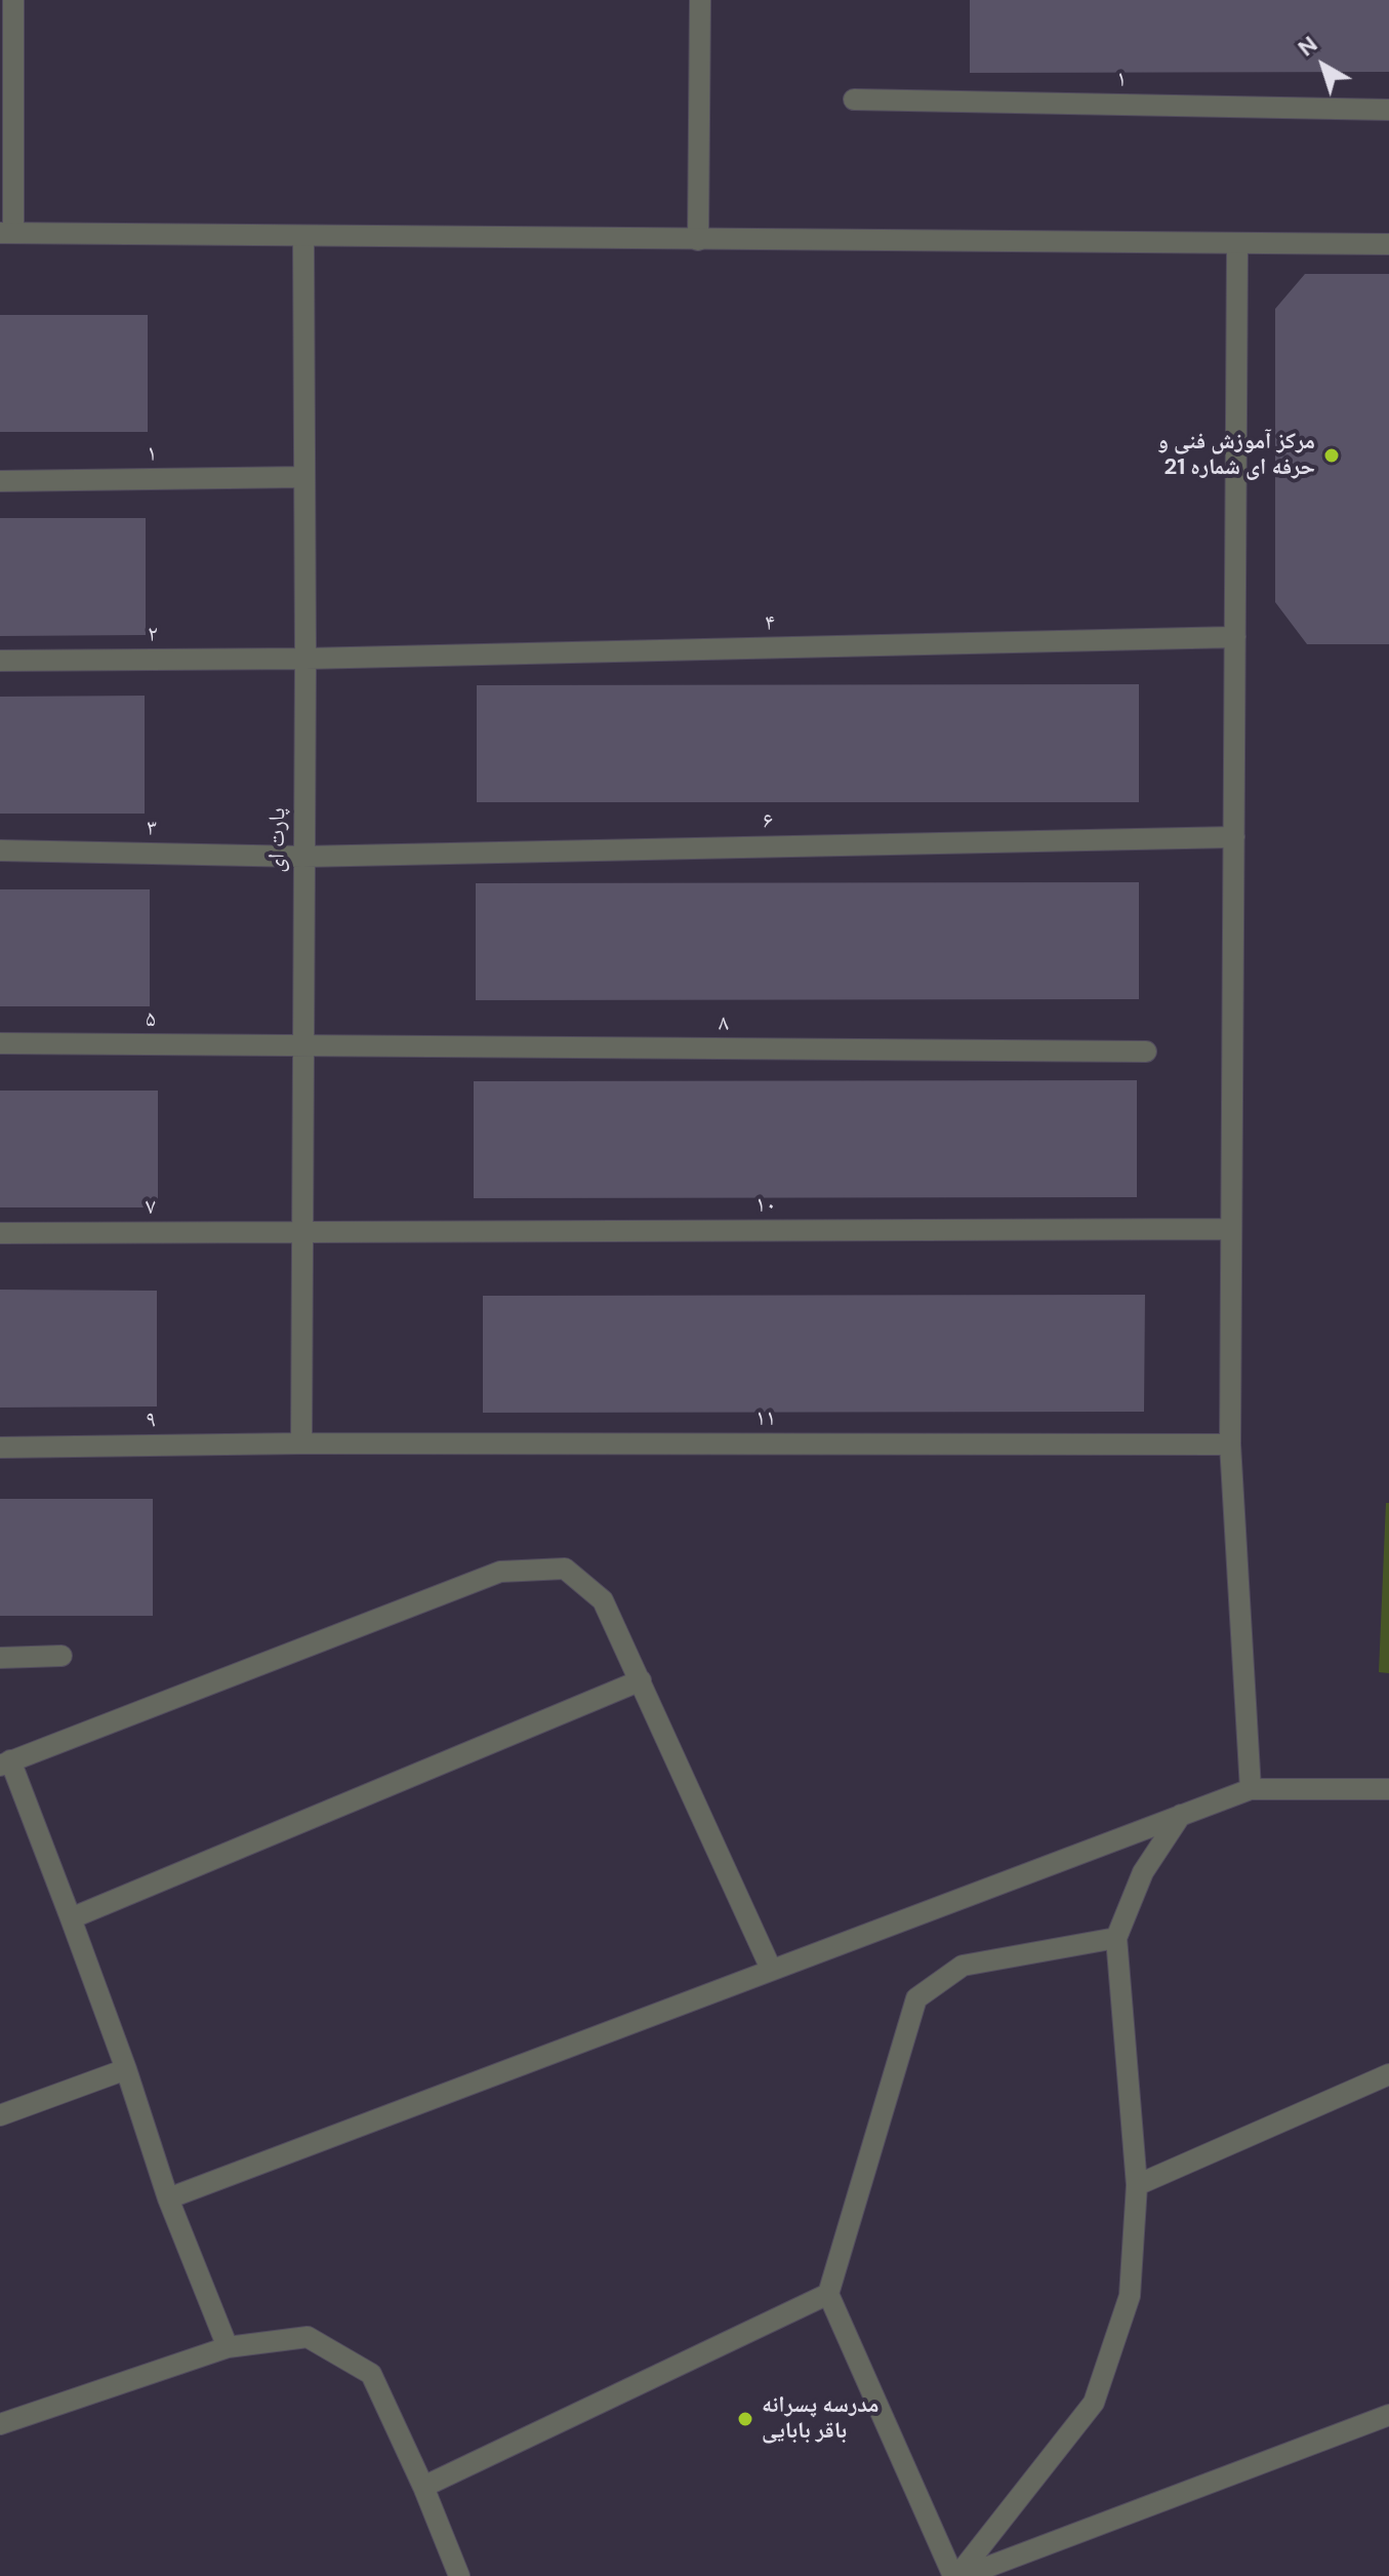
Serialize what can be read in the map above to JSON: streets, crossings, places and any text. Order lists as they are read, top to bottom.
{
  "streets": {
    "street": [
      "۱",
      "۴",
      "۲",
      "۶",
      "۳",
      "پارت ای",
      "۵",
      "۸",
      "۱۰",
      "۷",
      "۱۱",
      "۹"
    ]
  },
  "crossings": [
    ["۱", "پارت ای"],
    ["۴", "۲"],
    ["۴", "پارت ای"],
    ["۲", "پارت ای"],
    ["۶", "۳"],
    ["۶", "پارت ای"],
    ["۳", "پارت ای"],
    ["پارت ای", "۵"],
    ["پارت ای", "۸"],
    ["پارت ای", "۱۰"],
    ["پارت ای", "۷"],
    ["پارت ای", "۱۱"],
    ["پارت ای", "۹"],
    ["۵", "۸"],
    ["۱۰", "۷"],
    ["۱۱", "۹"]
  ],
  "places": ["مرکز آموزش فنی و حرفه ای شماره 21", "مدرسه پسرانه باقر بابایی"],
  "north": "top left"
}
